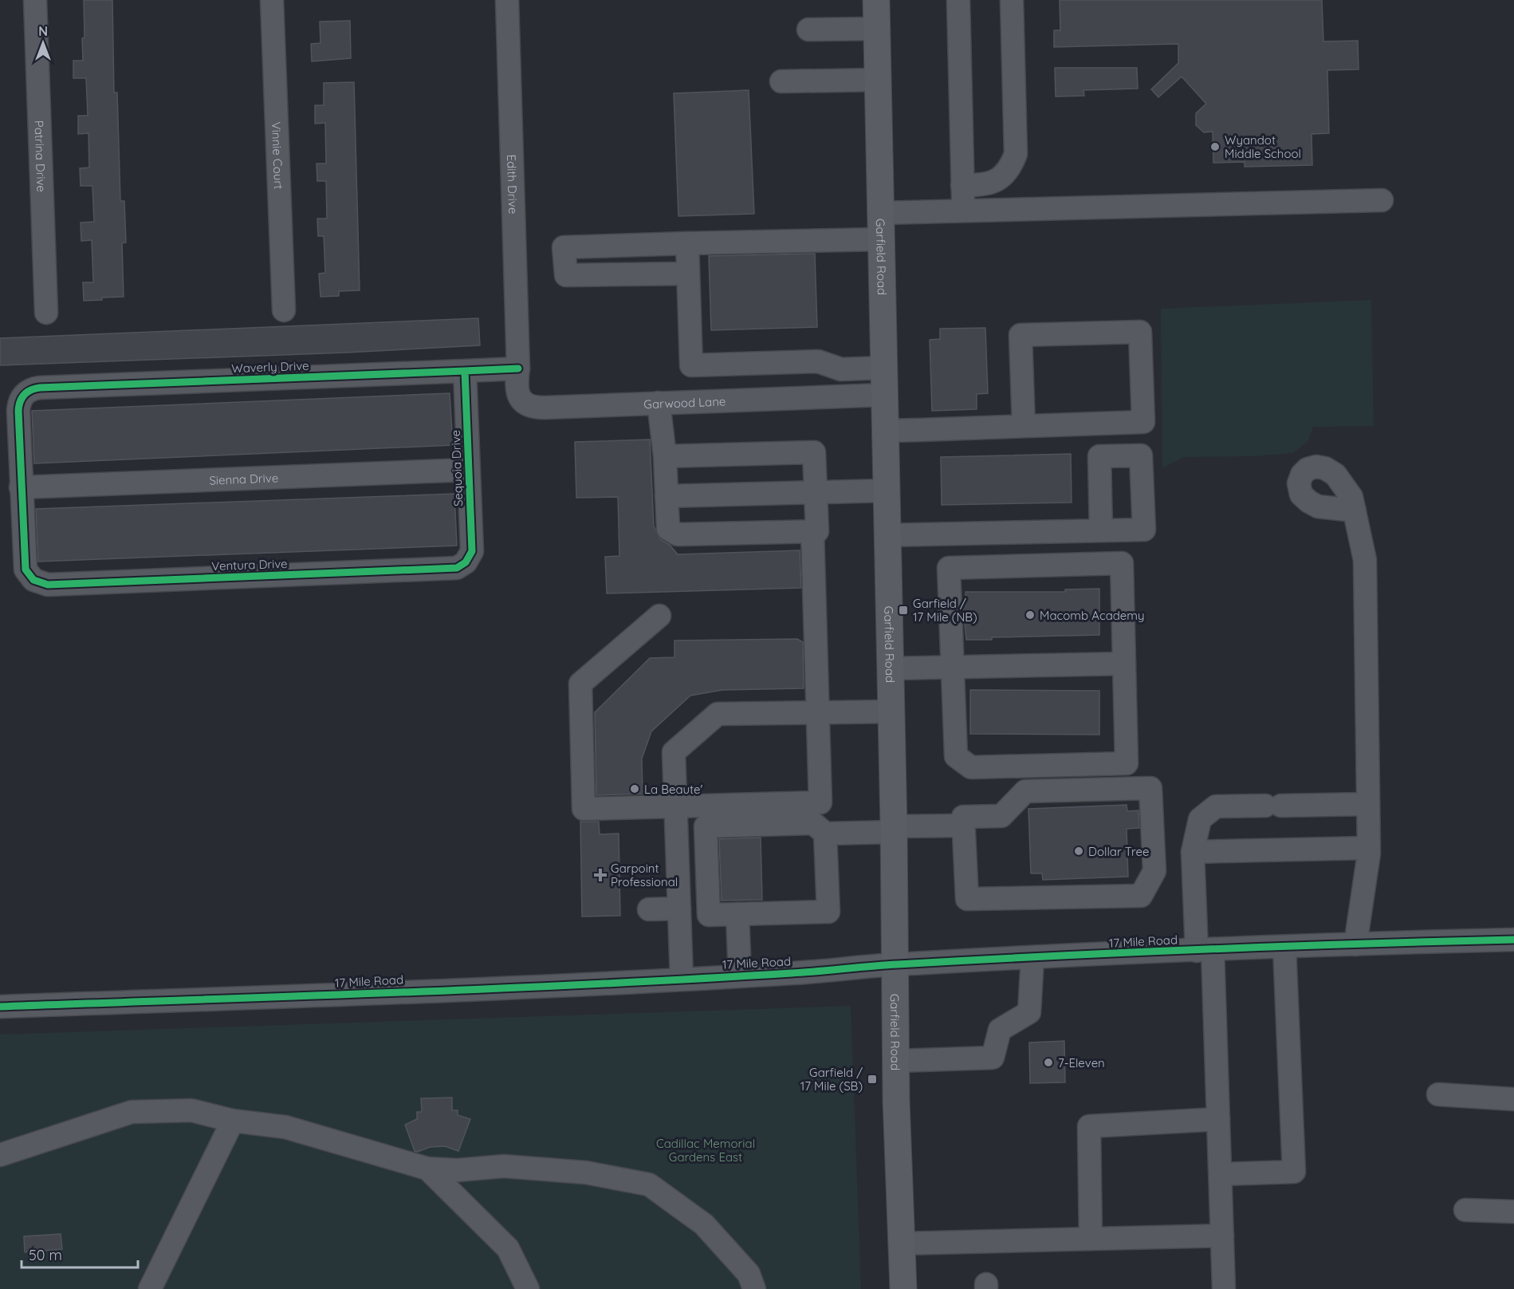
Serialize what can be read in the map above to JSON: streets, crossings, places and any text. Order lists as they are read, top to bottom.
{
  "streets": {
    "main road": ["Garfield Road"],
    "street": [
      "Vinnie Court",
      "Patrina Drive",
      "Edith Drive",
      "Waverly Drive",
      "Garwood Lane",
      "Sequoia Drive",
      "Sienna Drive",
      "Ventura Drive",
      "17 Mile Road"
    ]
  },
  "crossings": [
    ["Edith Drive", "Waverly Drive"],
    ["Edith Drive", "Garwood Lane"],
    ["Garfield Road", "Garwood Lane"],
    ["Garfield Road", "17 Mile Road"],
    ["Waverly Drive", "Garwood Lane"],
    ["Waverly Drive", "Sequoia Drive"],
    ["Waverly Drive", "Sienna Drive"],
    ["Waverly Drive", "Ventura Drive"],
    ["Sequoia Drive", "Sienna Drive"],
    ["Sequoia Drive", "Ventura Drive"],
    ["Sienna Drive", "Ventura Drive"]
  ],
  "parks": ["Cadillac Memorial Gardens East"],
  "places": {
    "other": [
      "Wyandot Middle School",
      "Macomb Academy",
      "La Beaute'",
      "Dollar Tree",
      "7-Eleven"
    ],
    "transit": ["Garfield / 17 Mile (NB)", "Garfield / 17 Mile (SB)"],
    "health": ["Garpoint Professional"]
  },
  "scale_bar": "50 m",
  "north": "top"
}
